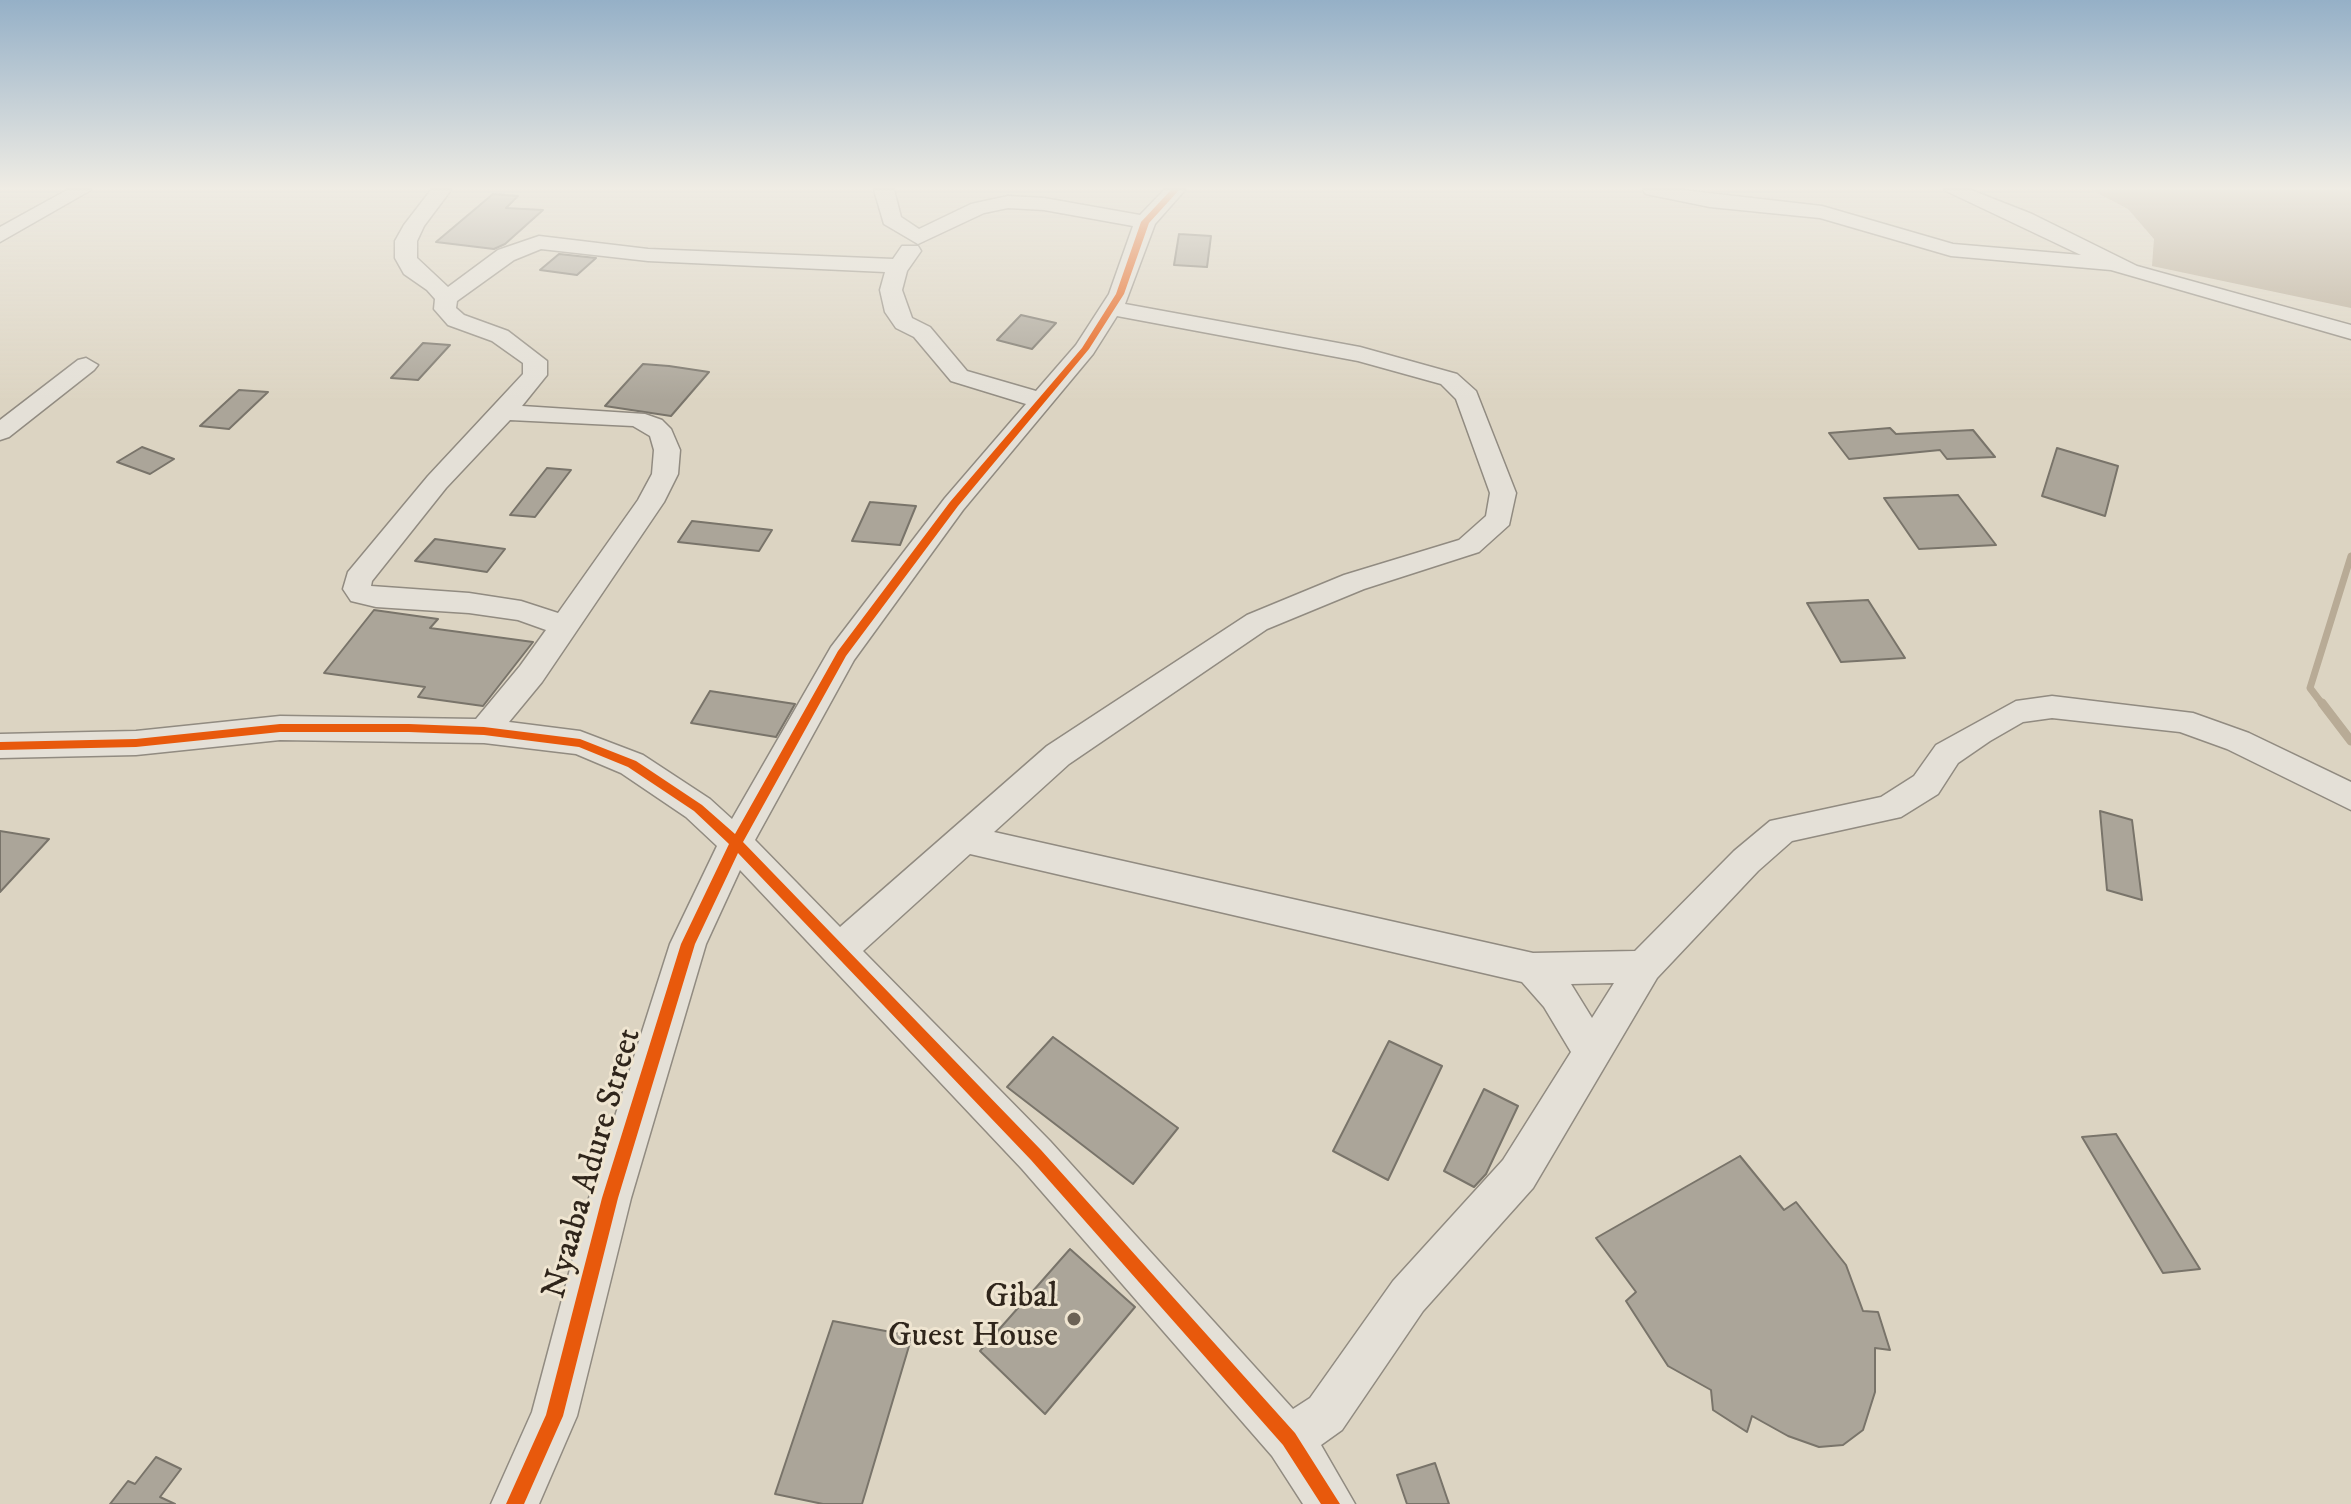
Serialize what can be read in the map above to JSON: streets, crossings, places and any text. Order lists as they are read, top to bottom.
{
  "streets": {
    "street": ["Nyaaba Adure Street"]
  },
  "places": ["Gibal Guest House"]
}
